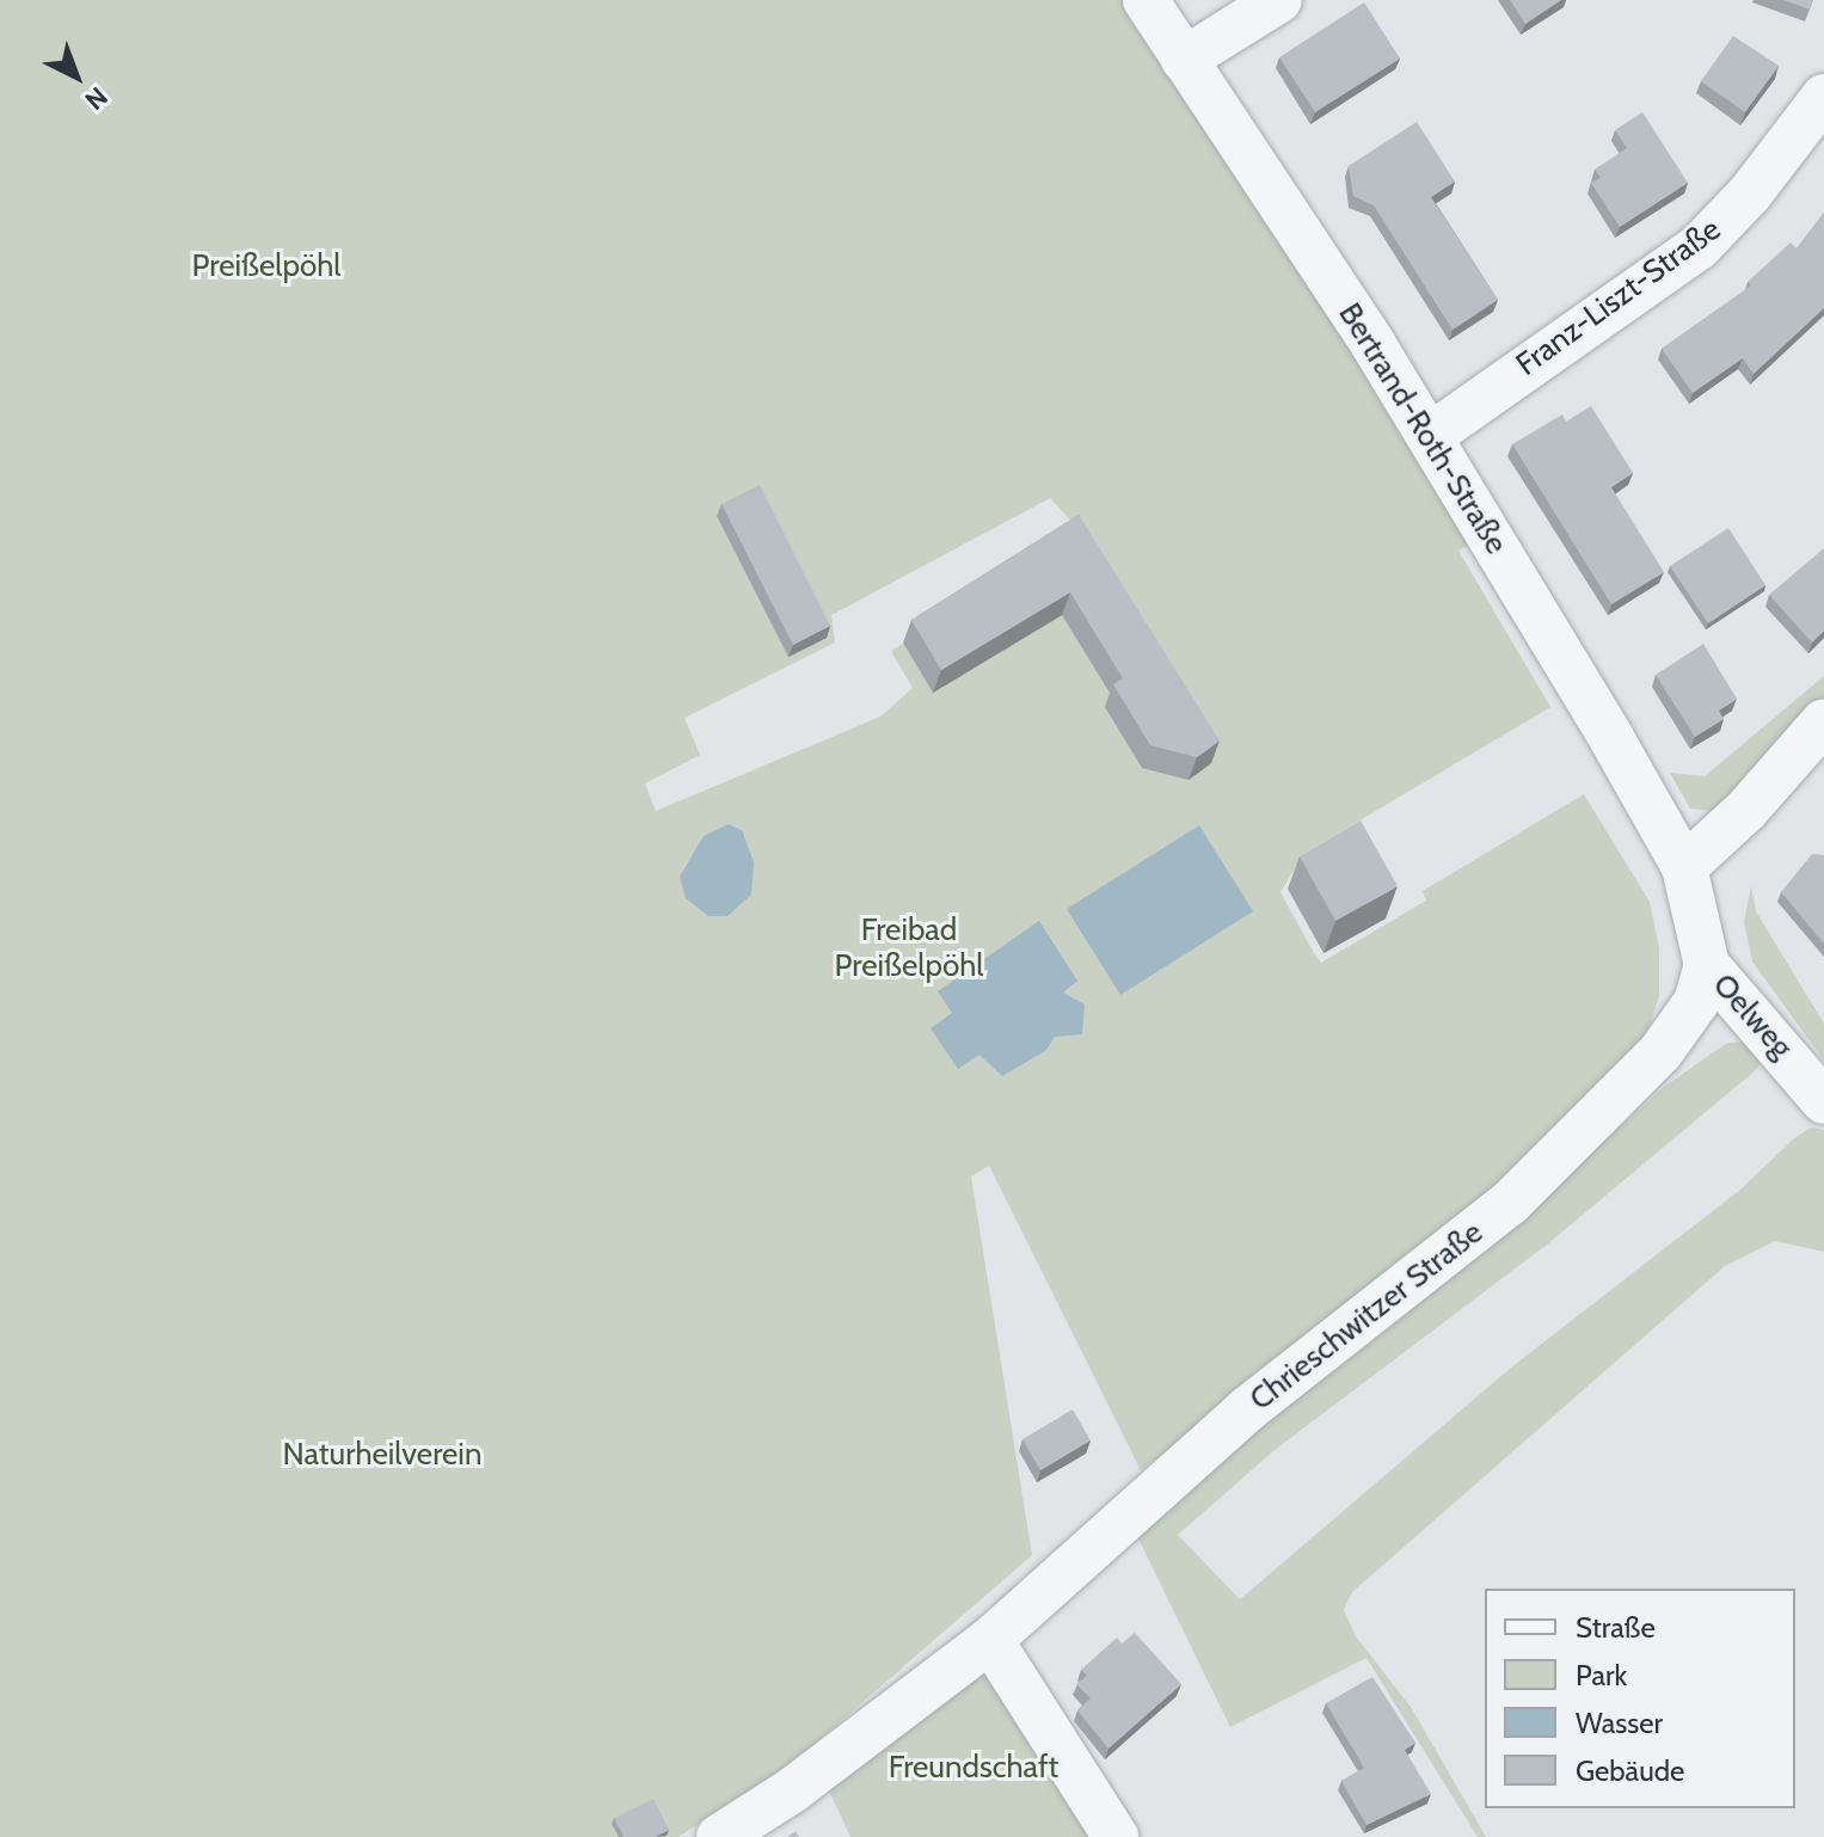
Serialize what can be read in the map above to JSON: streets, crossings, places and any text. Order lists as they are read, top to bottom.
{
  "streets": {
    "street": [
      "Franz-Liszt-Straße",
      "Bertrand-Roth-Straße",
      "Oelweg",
      "Chrieschwitzer Straße"
    ]
  },
  "crossings": [
    ["Franz-Liszt-Straße", "Bertrand-Roth-Straße"],
    ["Bertrand-Roth-Straße", "Oelweg"],
    ["Oelweg", "Chrieschwitzer Straße"]
  ],
  "parks": [
    "Preißelpöhl",
    "Freibad Preißelpöhl",
    "Naturheilverein",
    "Freundschaft"
  ],
  "legend": [
    "Straße",
    "Park",
    "Wasser",
    "Gebäude"
  ],
  "north": "bottom right"
}
